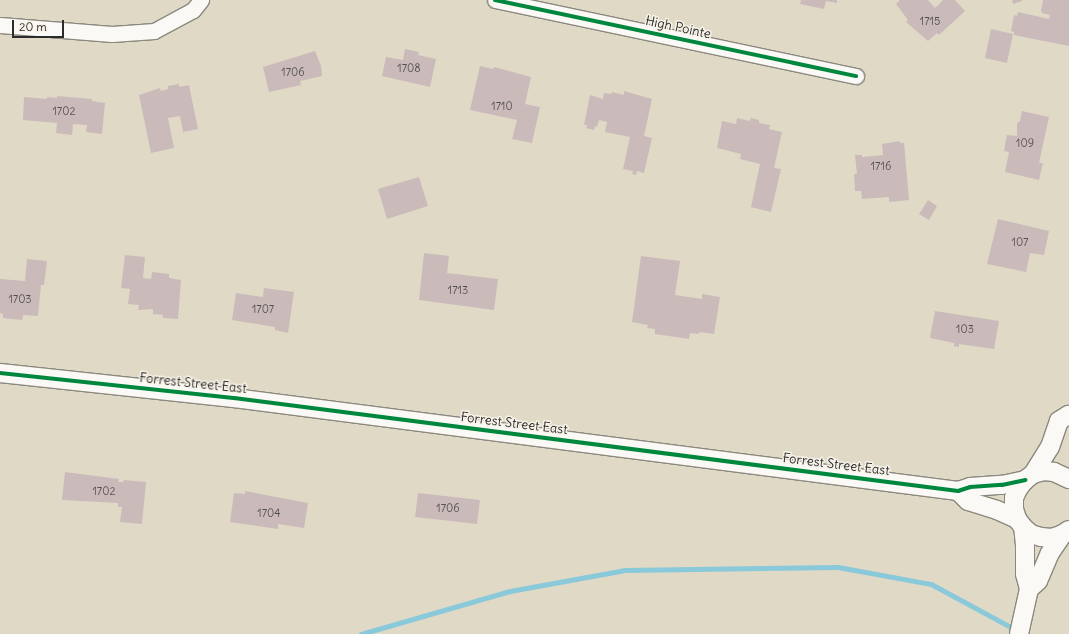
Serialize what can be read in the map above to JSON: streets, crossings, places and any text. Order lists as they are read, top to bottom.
{
  "streets": {
    "street": ["High Pointe", "Forrest Street East"]
  },
  "house_numbers": [
    "1715",
    "1708",
    "1706",
    "1710",
    "1702",
    "109",
    "1716",
    "107",
    "1713",
    "1703",
    "1707",
    "103",
    "1702",
    "1706",
    "1704"
  ],
  "scale_bar": "20 m"
}
